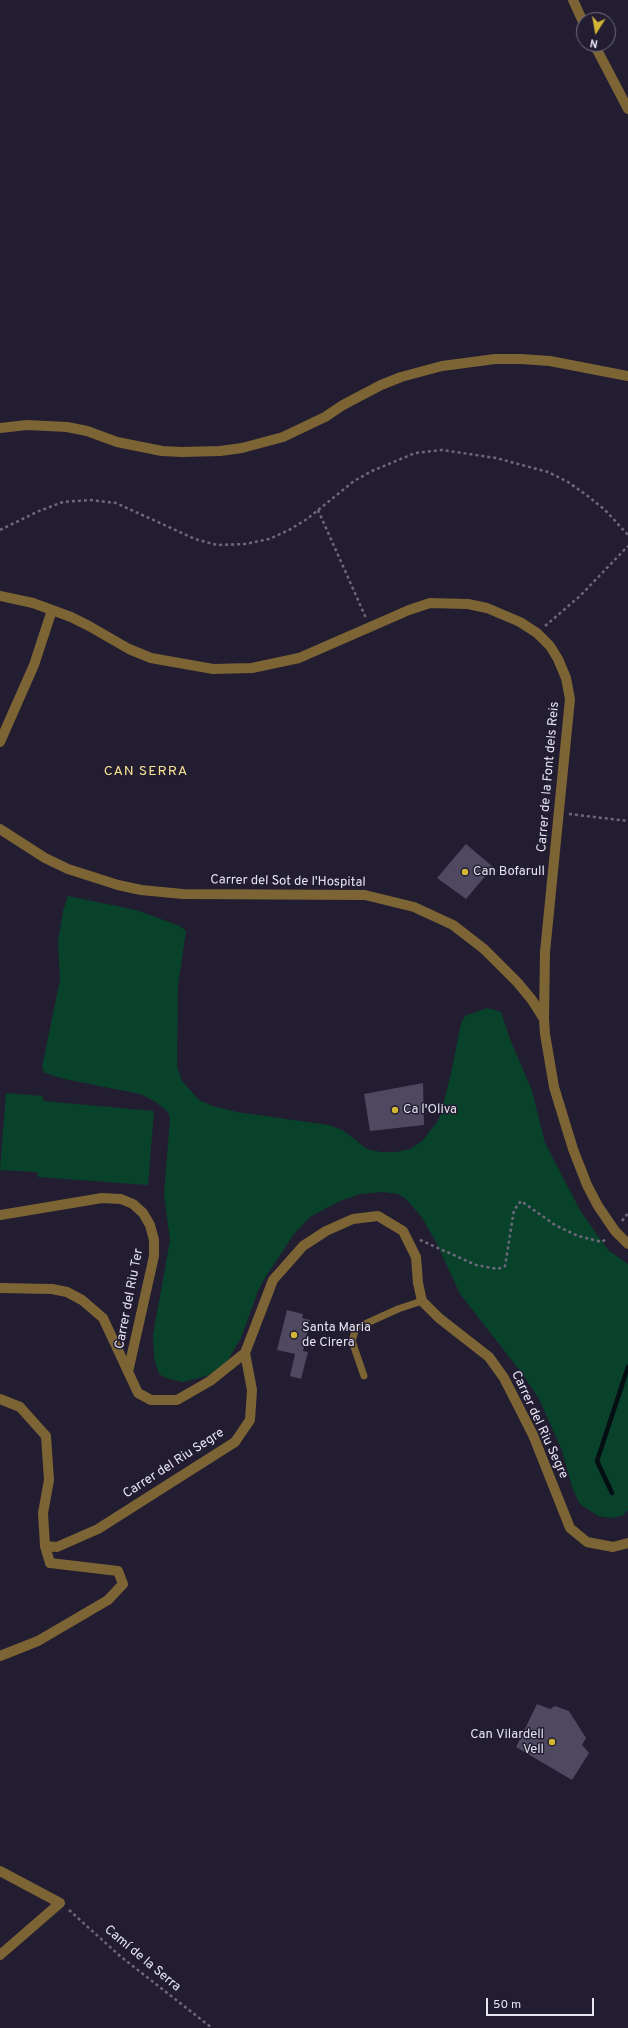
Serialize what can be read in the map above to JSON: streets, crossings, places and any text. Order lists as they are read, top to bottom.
{
  "streets": {
    "street": [
      "Carrer de la Font dels Reis",
      "Carrer del Sot de l'Hospital",
      "Carrer del Riu Ter",
      "Carrer del Riu Segre"
    ],
    "path": ["Camí de la Serra"]
  },
  "crossings": [
    ["Carrer de la Font dels Reis", "Carrer del Sot de l'Hospital"]
  ],
  "districts": ["CAN SERRA"],
  "places": [
    "Can Bofarull",
    "Ca l'Oliva",
    "Santa Maria de Cirera",
    "Can Vilardell Vell"
  ],
  "scale_bar": "50 m",
  "north": "bottom"
}
